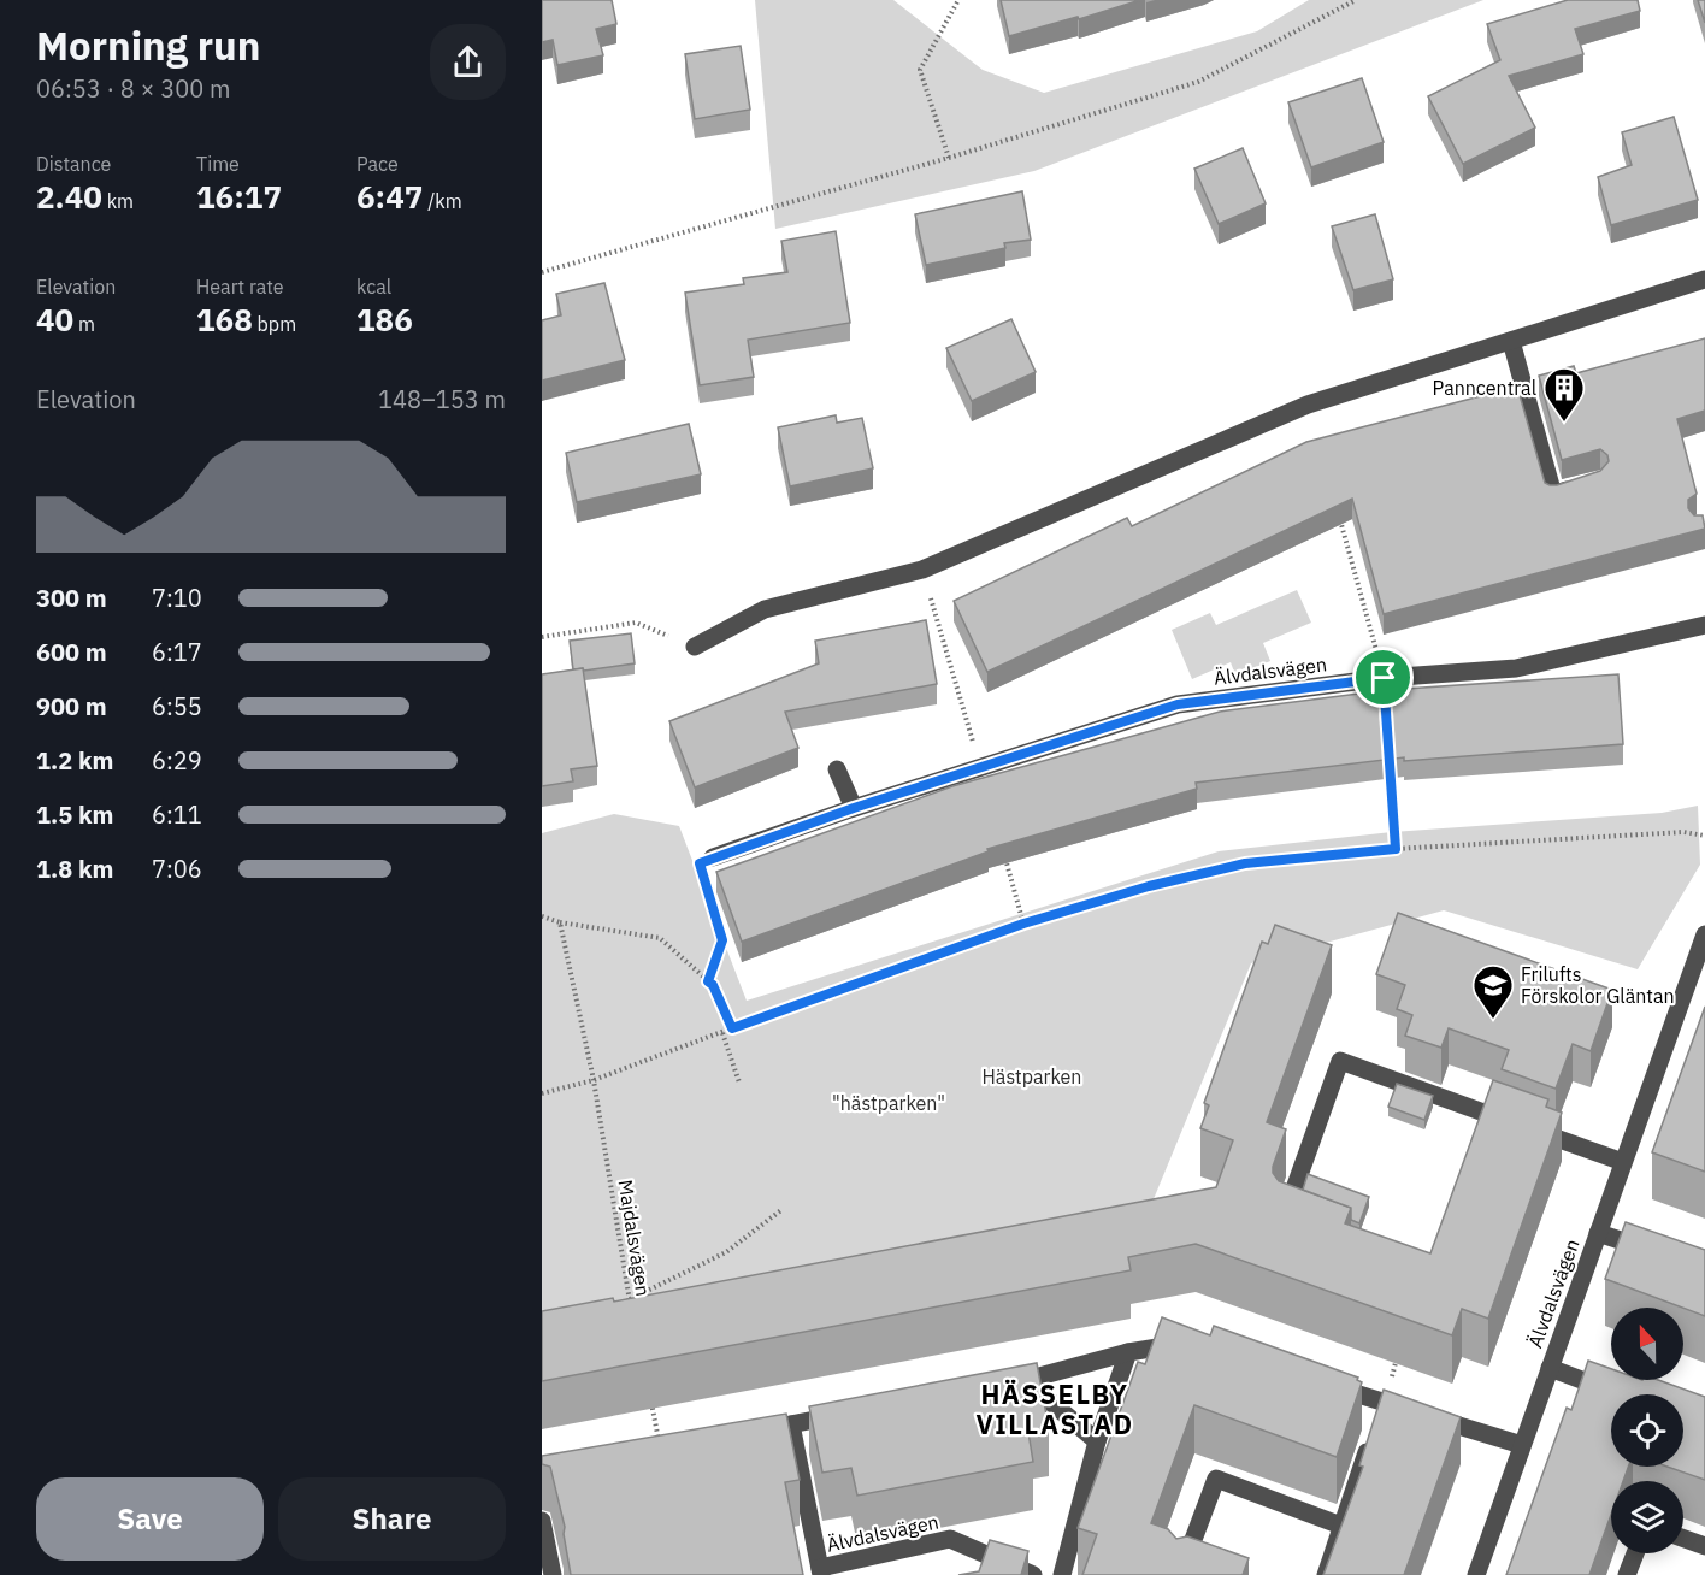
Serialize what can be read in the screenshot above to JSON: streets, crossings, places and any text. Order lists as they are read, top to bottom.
{
  "streets": {
    "street": ["Älvdalsvägen"],
    "path": ["Majdalsvägen"]
  },
  "districts": ["HÄSSELBY VILLASTAD"],
  "parks": ["Hästparken", "\"hästparken\""],
  "places": {
    "building": ["Panncentral"],
    "school or university": ["Frilufts Förskolor Gläntan"]
  },
  "north": "top",
  "page": {
    "heading": ["Morning run", "06:53 · 8 × 300 m"],
    "stats": [
      ["Distance", "2.40 km"],
      ["Time", "16:17"],
      ["Pace", "6:47 /km"],
      ["Elevation", "40 m"],
      ["Heart rate", "168 bpm"],
      ["kcal", "186"]
    ],
    "chart": ["Elevation", "148–153 m"],
    "list": [
      {
        "name": "300 m",
        "note": "7:10"
      },
      {
        "name": "600 m",
        "note": "6:17"
      },
      {
        "name": "900 m",
        "note": "6:55"
      },
      {
        "name": "1.2 km",
        "note": "6:29"
      },
      {
        "name": "1.5 km",
        "note": "6:11"
      },
      {
        "name": "1.8 km",
        "note": "7:06"
      }
    ],
    "buttons": ["Save", "Share"]
  }
}
